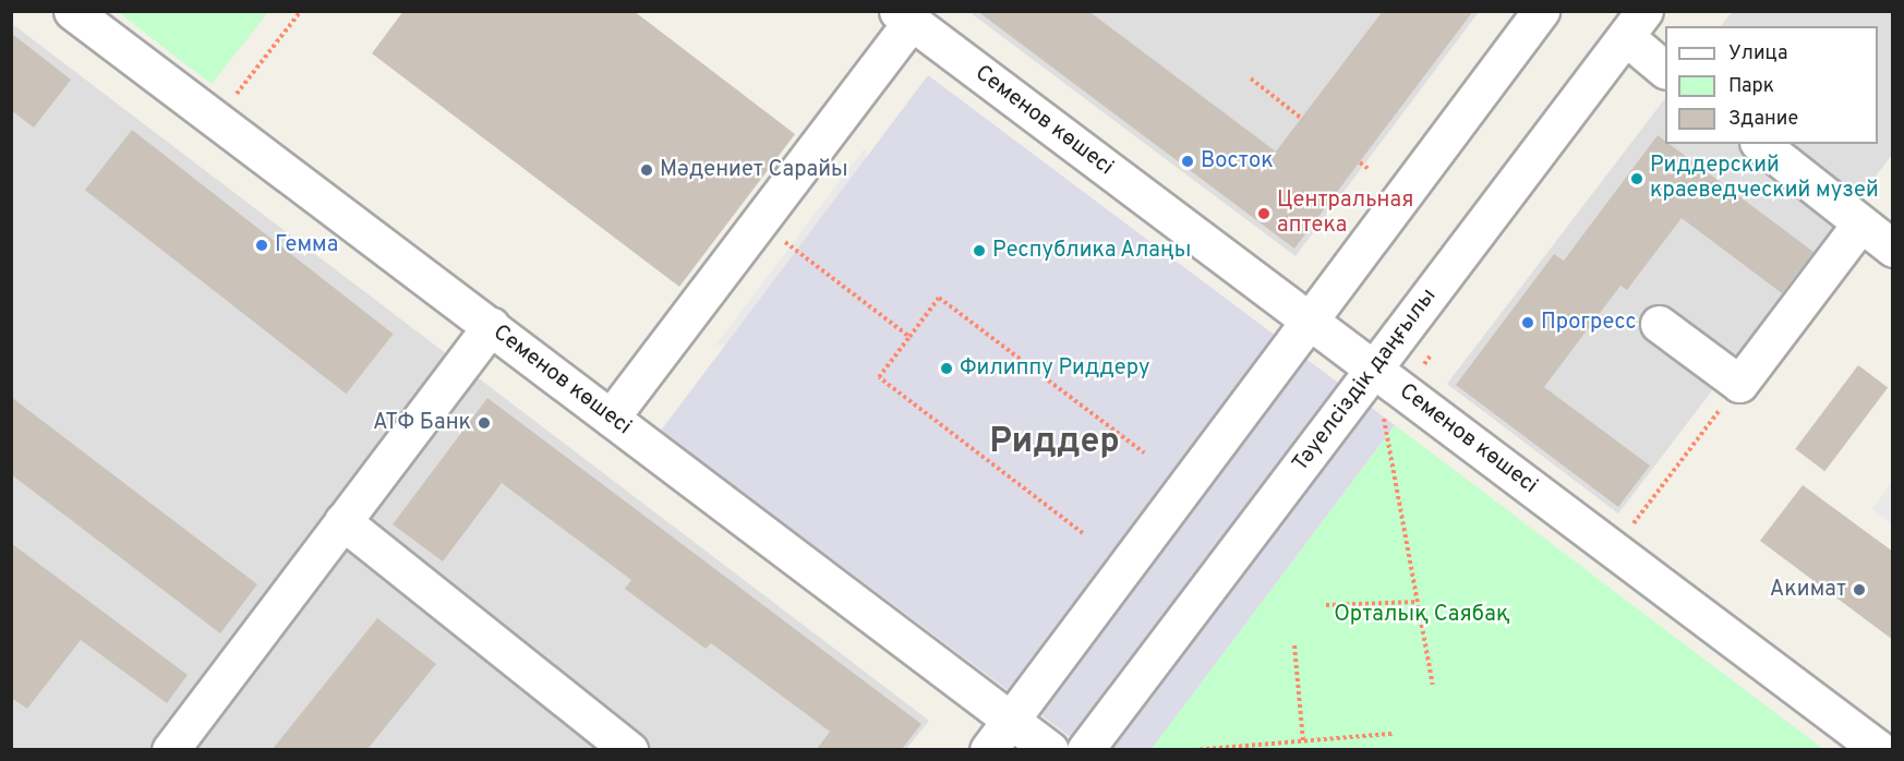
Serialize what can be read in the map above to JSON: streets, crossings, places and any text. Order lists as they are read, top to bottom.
{
  "streets": {
    "street": ["Семенов көшесі", "Тәуелсіздік даңғылы"]
  },
  "crossings": [
    ["Семенов көшесі", "Тәуелсіздік даңғылы"]
  ],
  "districts": ["Риддер"],
  "parks": ["Орталық Саябақ"],
  "places": [
    "Восток",
    "Мәдениет Сарайы",
    "Риддерский краеведческий музей",
    "Центральная аптека",
    "Гемма",
    "Республика Алаңы",
    "Прогресс",
    "Филиппу Риддеру",
    "АТФ Банк",
    "Акимат"
  ],
  "legend": ["Улица", "Парк", "Здание"]
}
